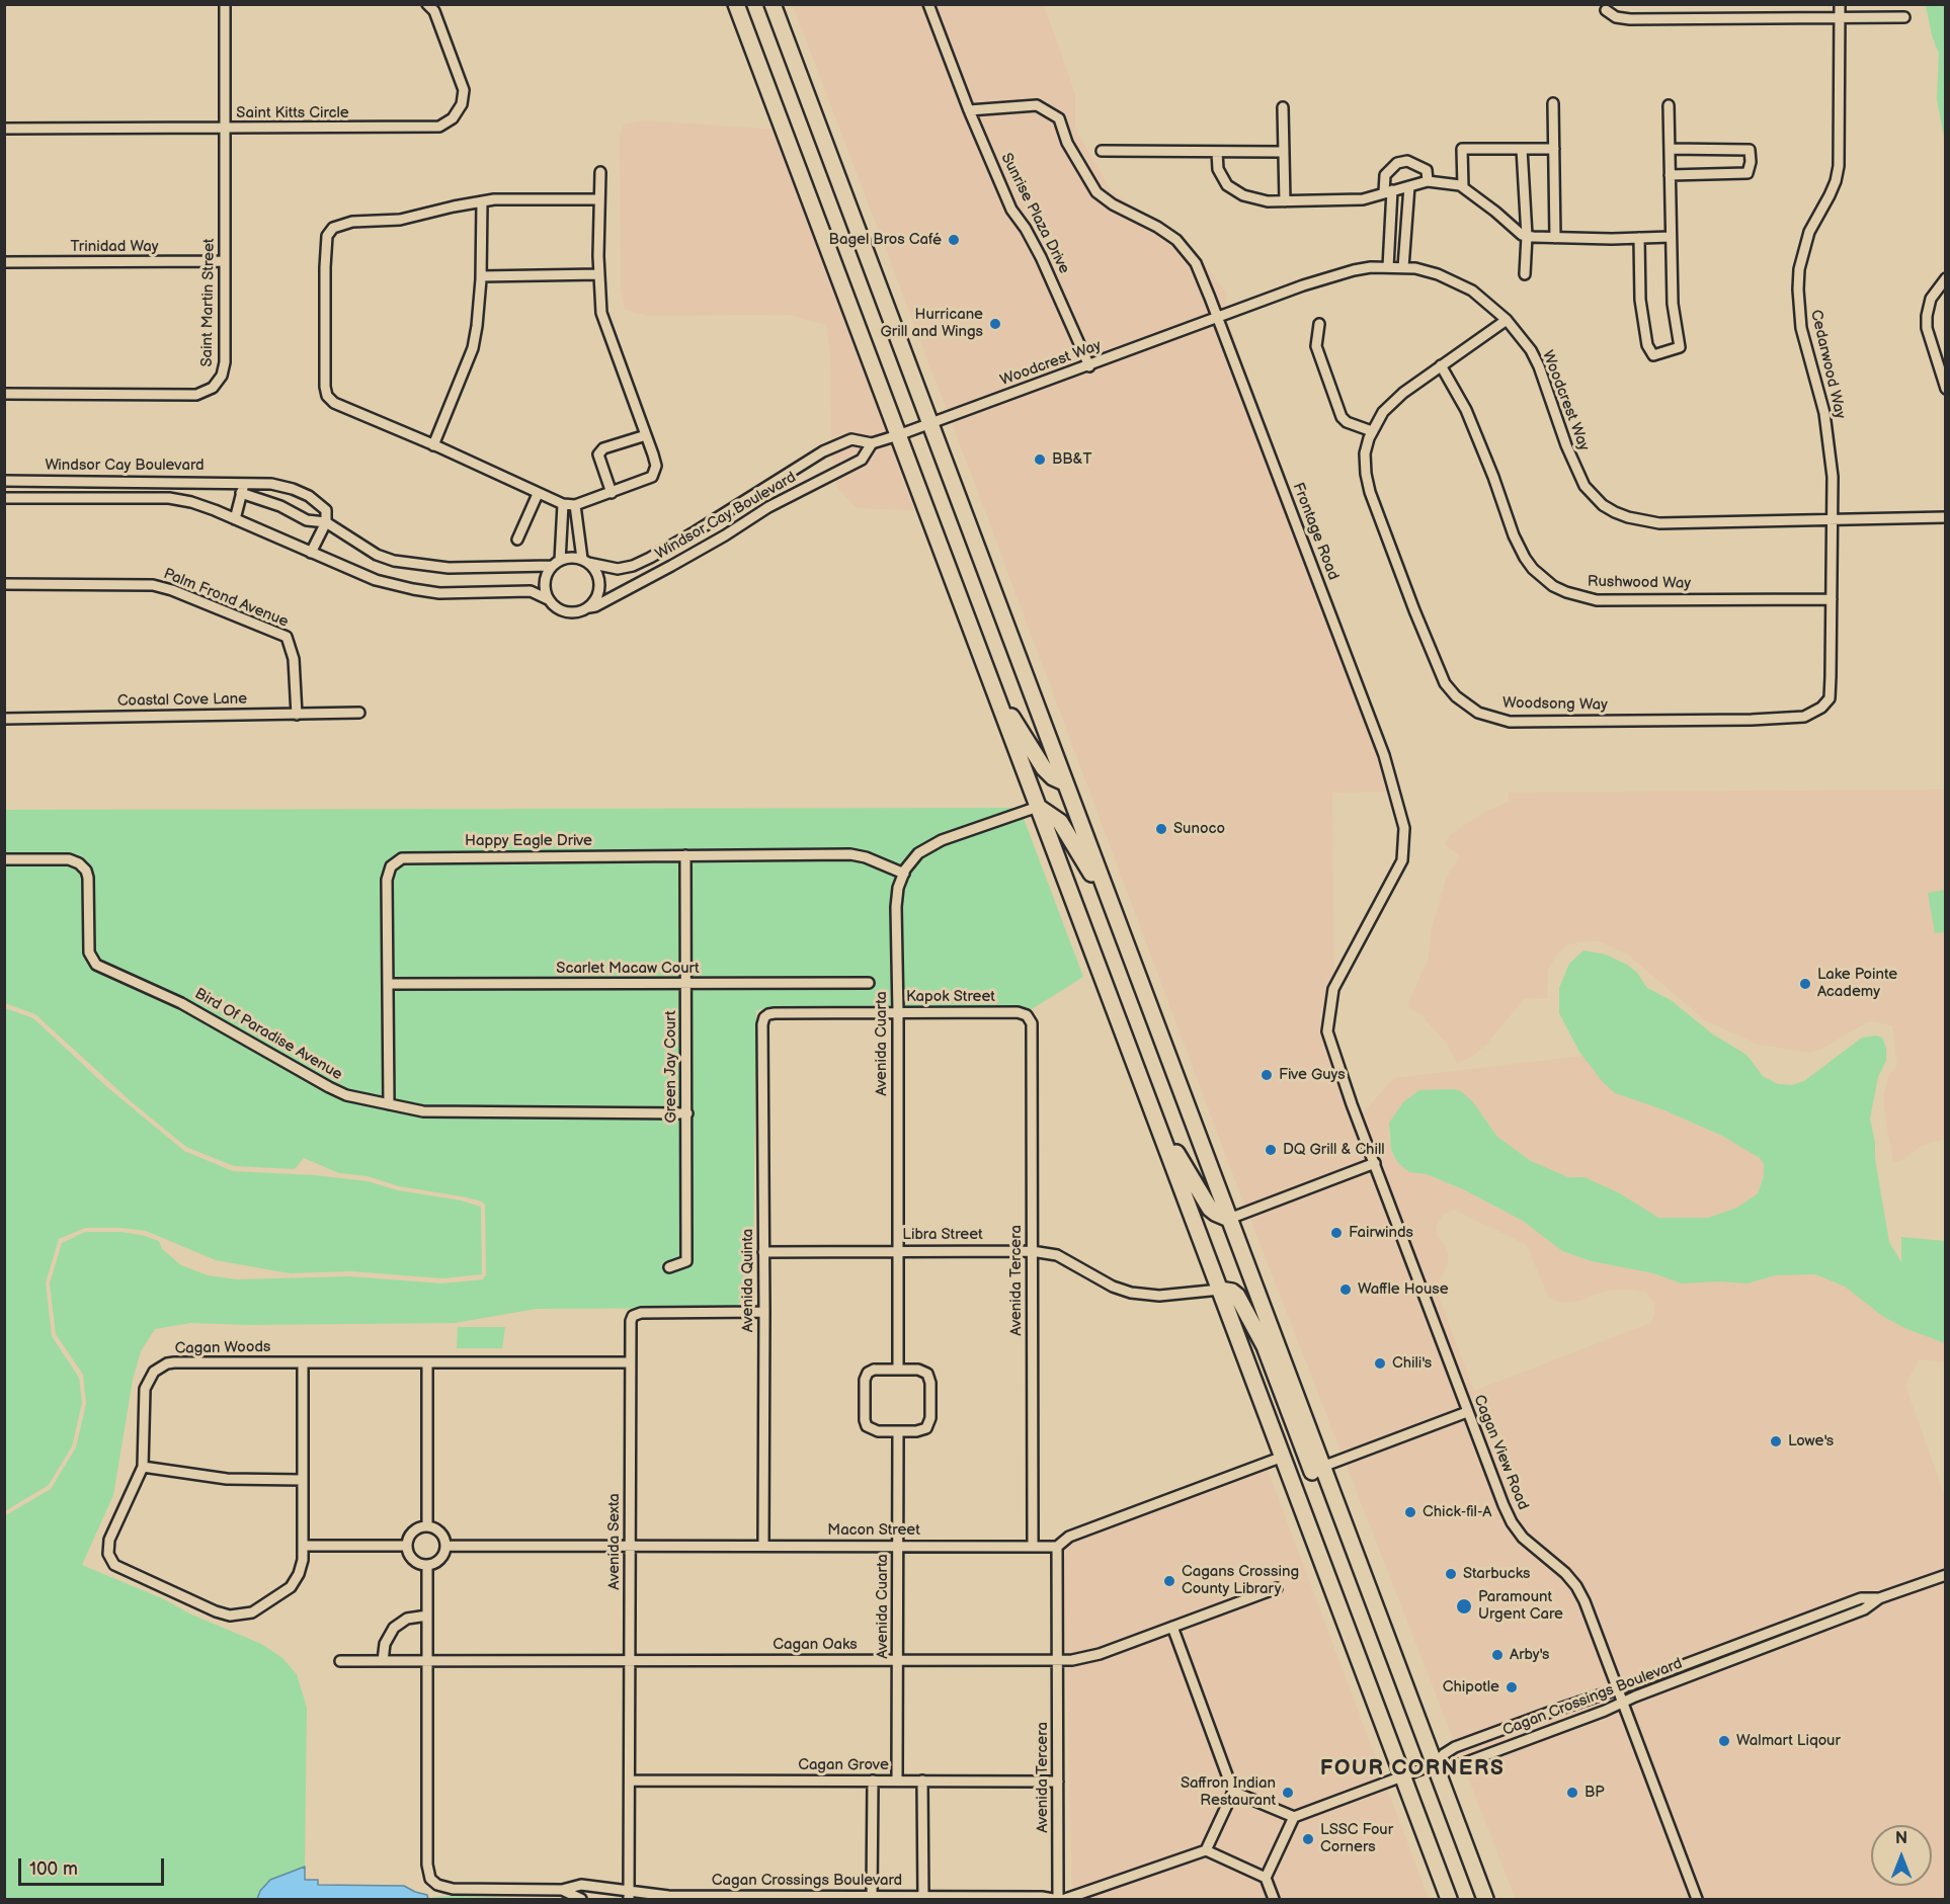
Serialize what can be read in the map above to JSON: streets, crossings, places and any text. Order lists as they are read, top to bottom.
{
  "streets": {
    "street": [
      "Saint Kitts Circle",
      "Sunrise Plaza Drive",
      "Trinidad Way",
      "Saint Martin Street",
      "Woodcrest Way",
      "Cedarwood Way",
      "Windsor Cay Boulevard",
      "Frontage Road",
      "Rushwood Way",
      "Palm Frond Avenue",
      "Coastal Cove Lane",
      "Woodsong Way",
      "Happy Eagle Drive",
      "Scarlet Macaw Court",
      "Kapok Street",
      "Bird Of Paradise Avenue",
      "Avenida Cuarta",
      "Green Jay Court",
      "Libra Street",
      "Avenida Quinta",
      "Avenida Tercera",
      "Cagan Woods",
      "Cagan View Road",
      "Macon Street",
      "Avenida Sexta",
      "Cagan Oaks",
      "Cagan Crossings Boulevard",
      "Cagan Grove"
    ]
  },
  "crossings": [
    ["Saint Kitts Circle", "Saint Martin Street"],
    ["Sunrise Plaza Drive", "Woodcrest Way"],
    ["Sunrise Plaza Drive", "Frontage Road"],
    ["Trinidad Way", "Saint Martin Street"],
    ["Woodcrest Way", "Cedarwood Way"],
    ["Woodcrest Way", "Windsor Cay Boulevard"],
    ["Woodcrest Way", "Frontage Road"],
    ["Woodcrest Way", "Woodsong Way"],
    ["Cedarwood Way", "Woodsong Way"],
    ["Frontage Road", "Cagan View Road"],
    ["Rushwood Way", "Woodsong Way"],
    ["Palm Frond Avenue", "Coastal Cove Lane"],
    ["Happy Eagle Drive", "Scarlet Macaw Court"],
    ["Happy Eagle Drive", "Bird Of Paradise Avenue"],
    ["Happy Eagle Drive", "Avenida Cuarta"],
    ["Happy Eagle Drive", "Green Jay Court"],
    ["Scarlet Macaw Court", "Green Jay Court"],
    ["Kapok Street", "Avenida Cuarta"],
    ["Kapok Street", "Avenida Quinta"],
    ["Kapok Street", "Avenida Tercera"],
    ["Bird Of Paradise Avenue", "Green Jay Court"],
    ["Avenida Cuarta", "Libra Street"],
    ["Avenida Cuarta", "Macon Street"],
    ["Avenida Cuarta", "Cagan Oaks"],
    ["Avenida Cuarta", "Cagan Grove"],
    ["Libra Street", "Avenida Quinta"],
    ["Libra Street", "Avenida Tercera"],
    ["Avenida Quinta", "Macon Street"],
    ["Avenida Quinta", "Avenida Sexta"],
    ["Avenida Tercera", "Macon Street"],
    ["Avenida Tercera", "Cagan Oaks"],
    ["Avenida Tercera", "Cagan Grove"],
    ["Cagan Woods", "Avenida Sexta"],
    ["Cagan View Road", "Cagan Crossings Boulevard"],
    ["Macon Street", "Avenida Sexta"],
    ["Macon Street", "Cagan Crossings Boulevard"],
    ["Avenida Sexta", "Cagan Oaks"],
    ["Avenida Sexta", "Cagan Crossings Boulevard"],
    ["Avenida Sexta", "Cagan Grove"],
    ["Cagan Oaks", "Cagan Crossings Boulevard"]
  ],
  "districts": ["FOUR CORNERS"],
  "places": [
    "Bagel Bros Café",
    "Hurricane Grill and Wings",
    "BB&T",
    "Sunoco",
    "Lake Pointe Academy",
    "Five Guys",
    "DQ Grill & Chill",
    "Fairwinds",
    "Waffle House",
    "Chili's",
    "Lowe's",
    "Chick-fil-A",
    "Starbucks",
    "Cagans Crossing County Library",
    "Paramount Urgent Care",
    "Arby's",
    "Chipotle",
    "Walmart Liqour",
    "Saffron Indian Restaurant",
    "BP",
    "LSSC Four Corners"
  ],
  "scale_bar": "100 m",
  "north": "top"
}
